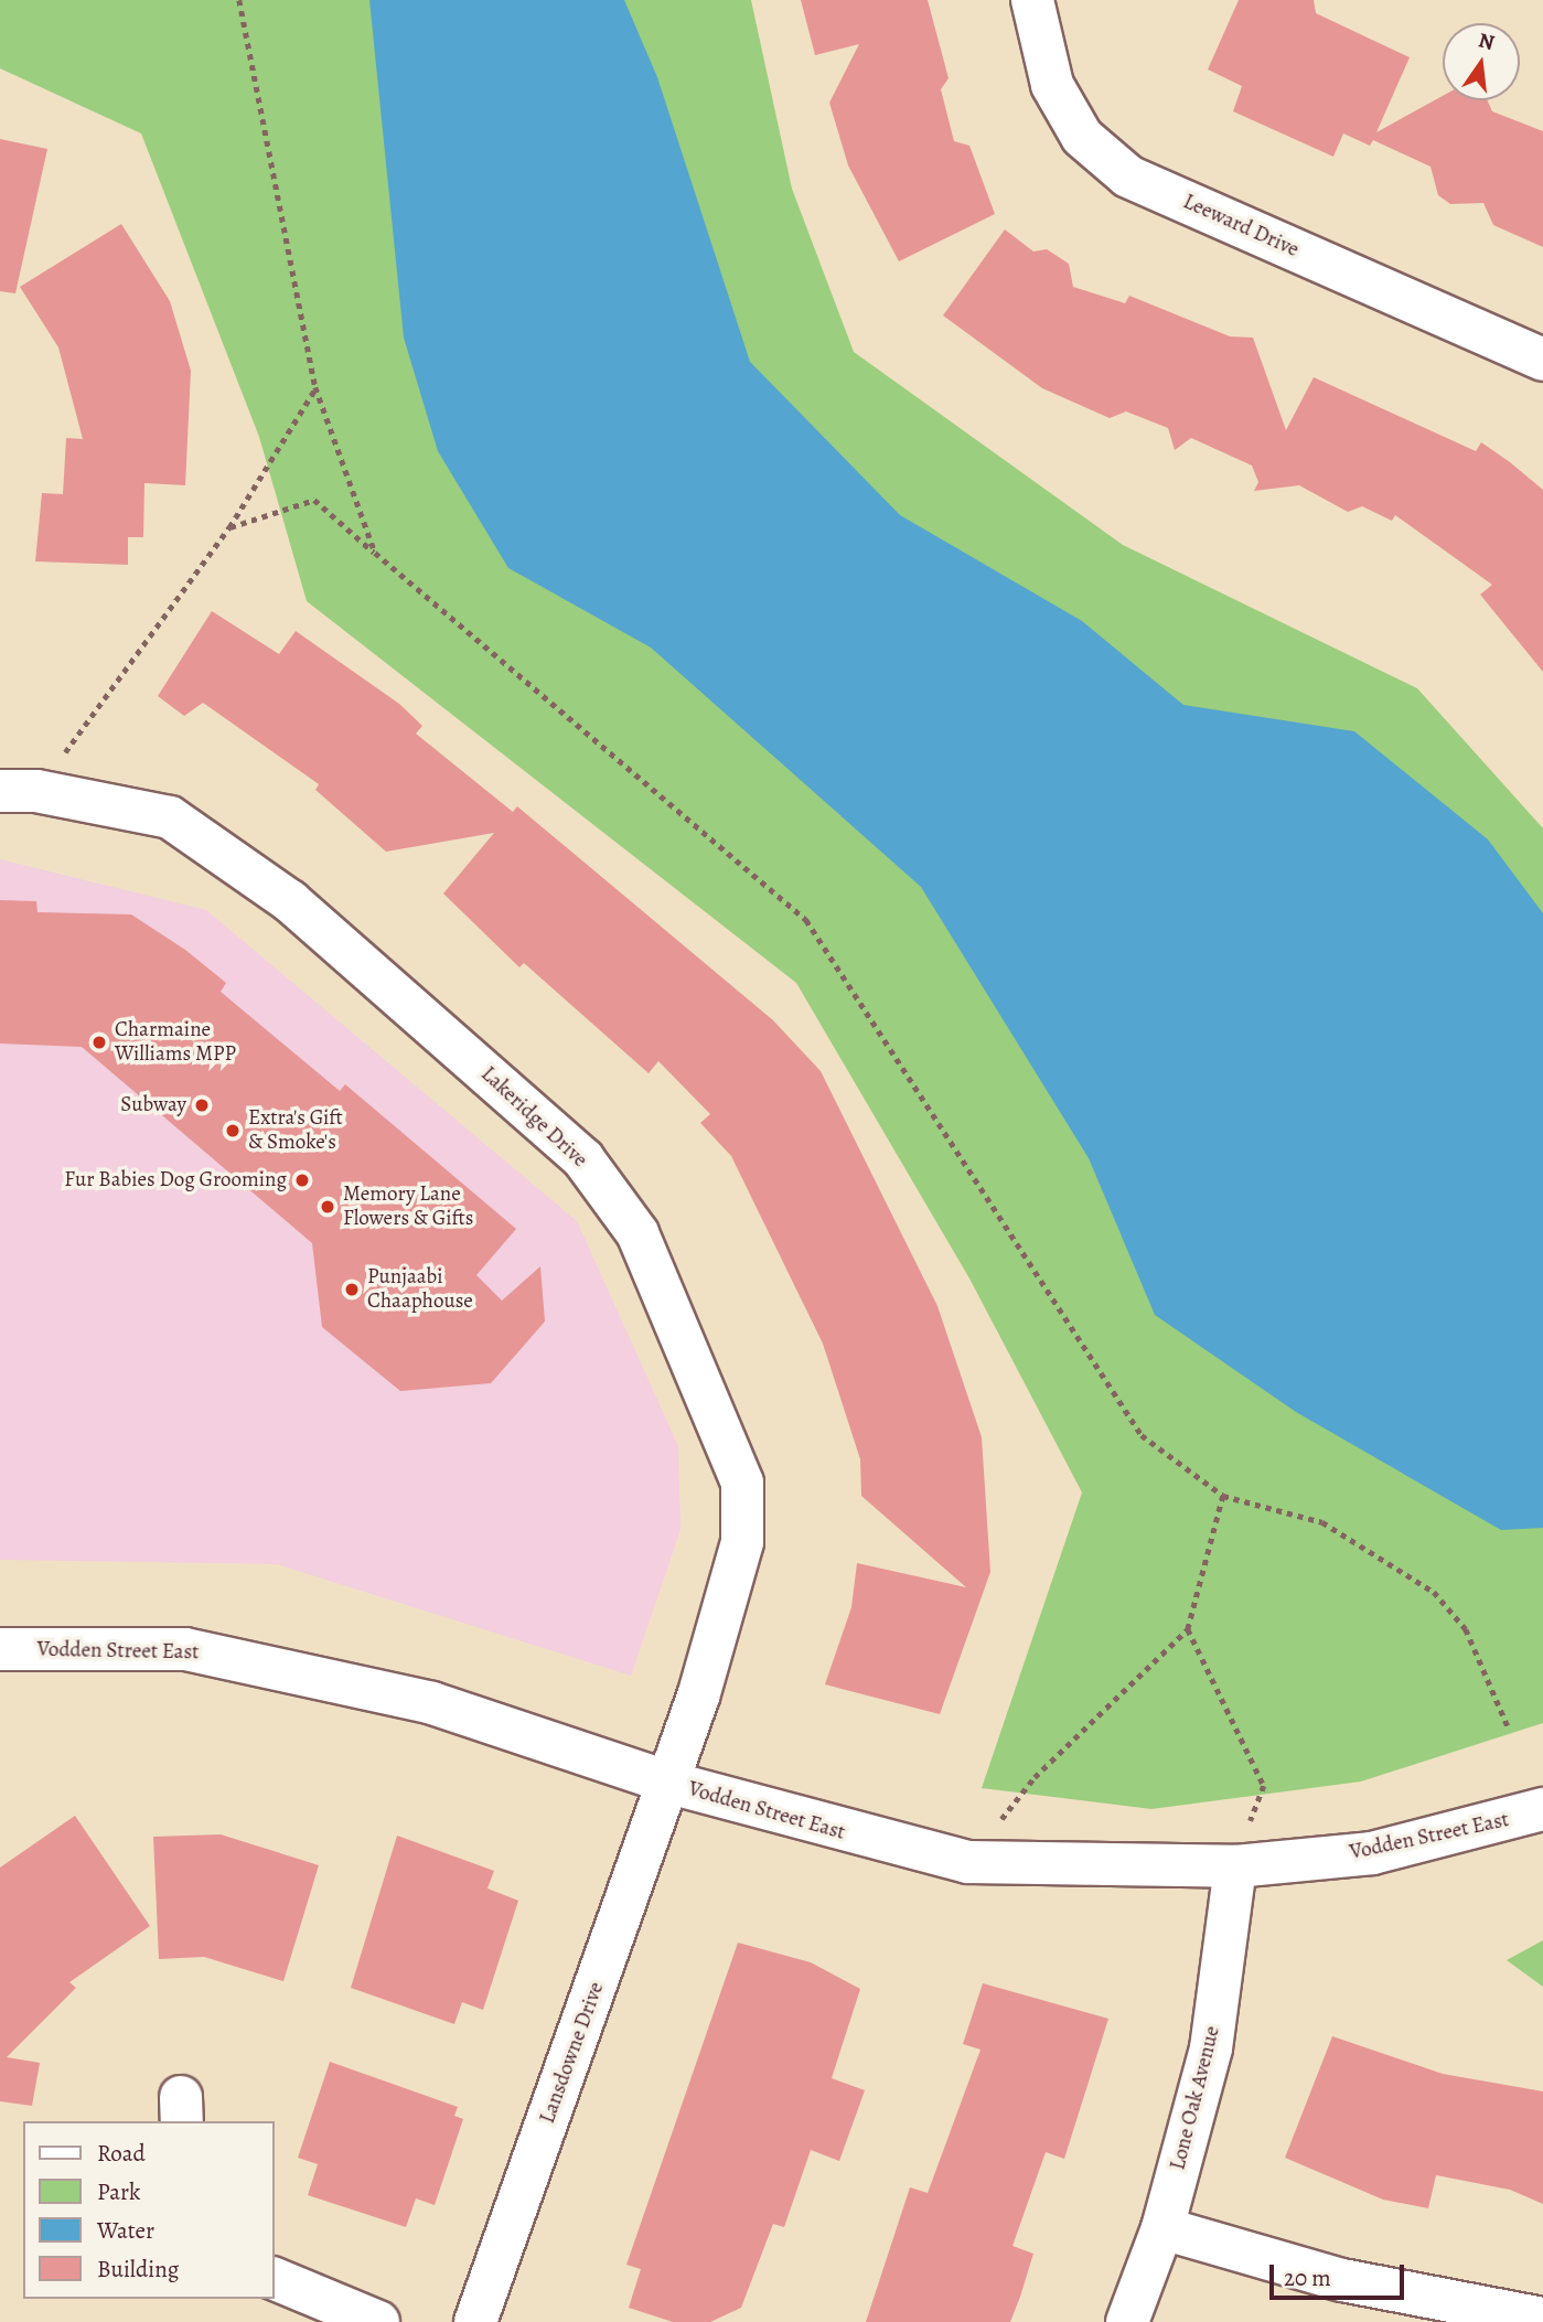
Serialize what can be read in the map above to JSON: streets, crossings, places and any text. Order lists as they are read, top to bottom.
{
  "streets": {
    "street": [
      "Leeward Drive",
      "Lakeridge Drive",
      "Vodden Street East",
      "Lansdowne Drive",
      "Lone Oak Avenue"
    ]
  },
  "crossings": [
    ["Lakeridge Drive", "Vodden Street East"],
    ["Lakeridge Drive", "Lansdowne Drive"],
    ["Vodden Street East", "Lansdowne Drive"],
    ["Vodden Street East", "Lone Oak Avenue"]
  ],
  "places": [
    "Charmaine Williams MPP",
    "Subway",
    "Extra's Gift & Smoke's",
    "Fur Babies Dog Grooming",
    "Memory Lane Flowers & Gifts",
    "Punjaabi Chaaphouse"
  ],
  "legend": [
    "Road",
    "Park",
    "Water",
    "Building"
  ],
  "scale_bar": "20 m",
  "north": "top"
}
